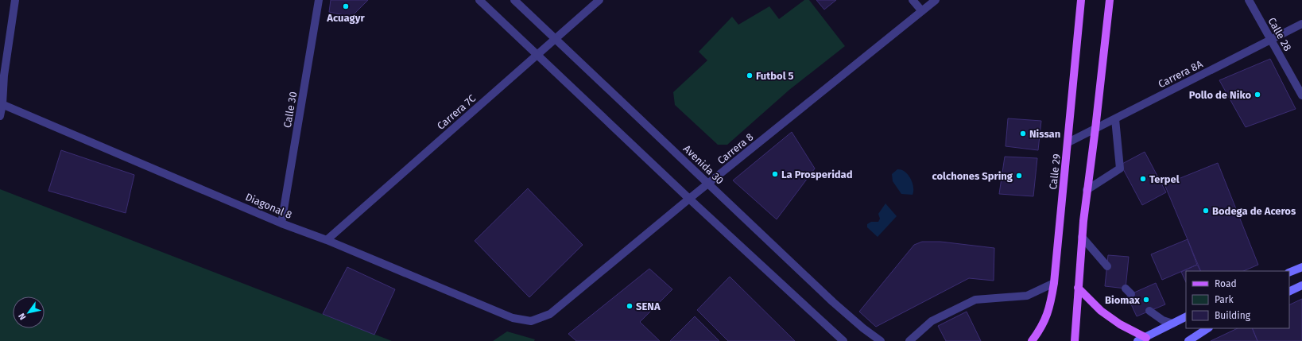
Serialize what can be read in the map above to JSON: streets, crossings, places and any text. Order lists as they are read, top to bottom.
{
  "streets": {
    "main road": ["Calle 29"],
    "street": [
      "Calle 28",
      "Carrera 8A",
      "Calle 30",
      "Carrera 7C",
      "Carrera 8",
      "Avenida 30",
      "Diagonal 8"
    ]
  },
  "crossings": [
    ["Calle 28", "Carrera 8A"],
    ["Carrera 8A", "Calle 29"],
    ["Calle 30", "Diagonal 8"],
    ["Carrera 7C", "Avenida 30"],
    ["Carrera 7C", "Diagonal 8"],
    ["Carrera 8", "Avenida 30"],
    ["Carrera 8", "Diagonal 8"]
  ],
  "places": [
    "Acuagyr",
    "Futbol 5",
    "Pollo de Niko",
    "Nissan",
    "La Prosperidad",
    "colchones Spring",
    "Terpel",
    "Bodega de Aceros",
    "Biomax",
    "SENA"
  ],
  "legend": ["Road", "Park", "Building"],
  "north": "bottom left"
}
